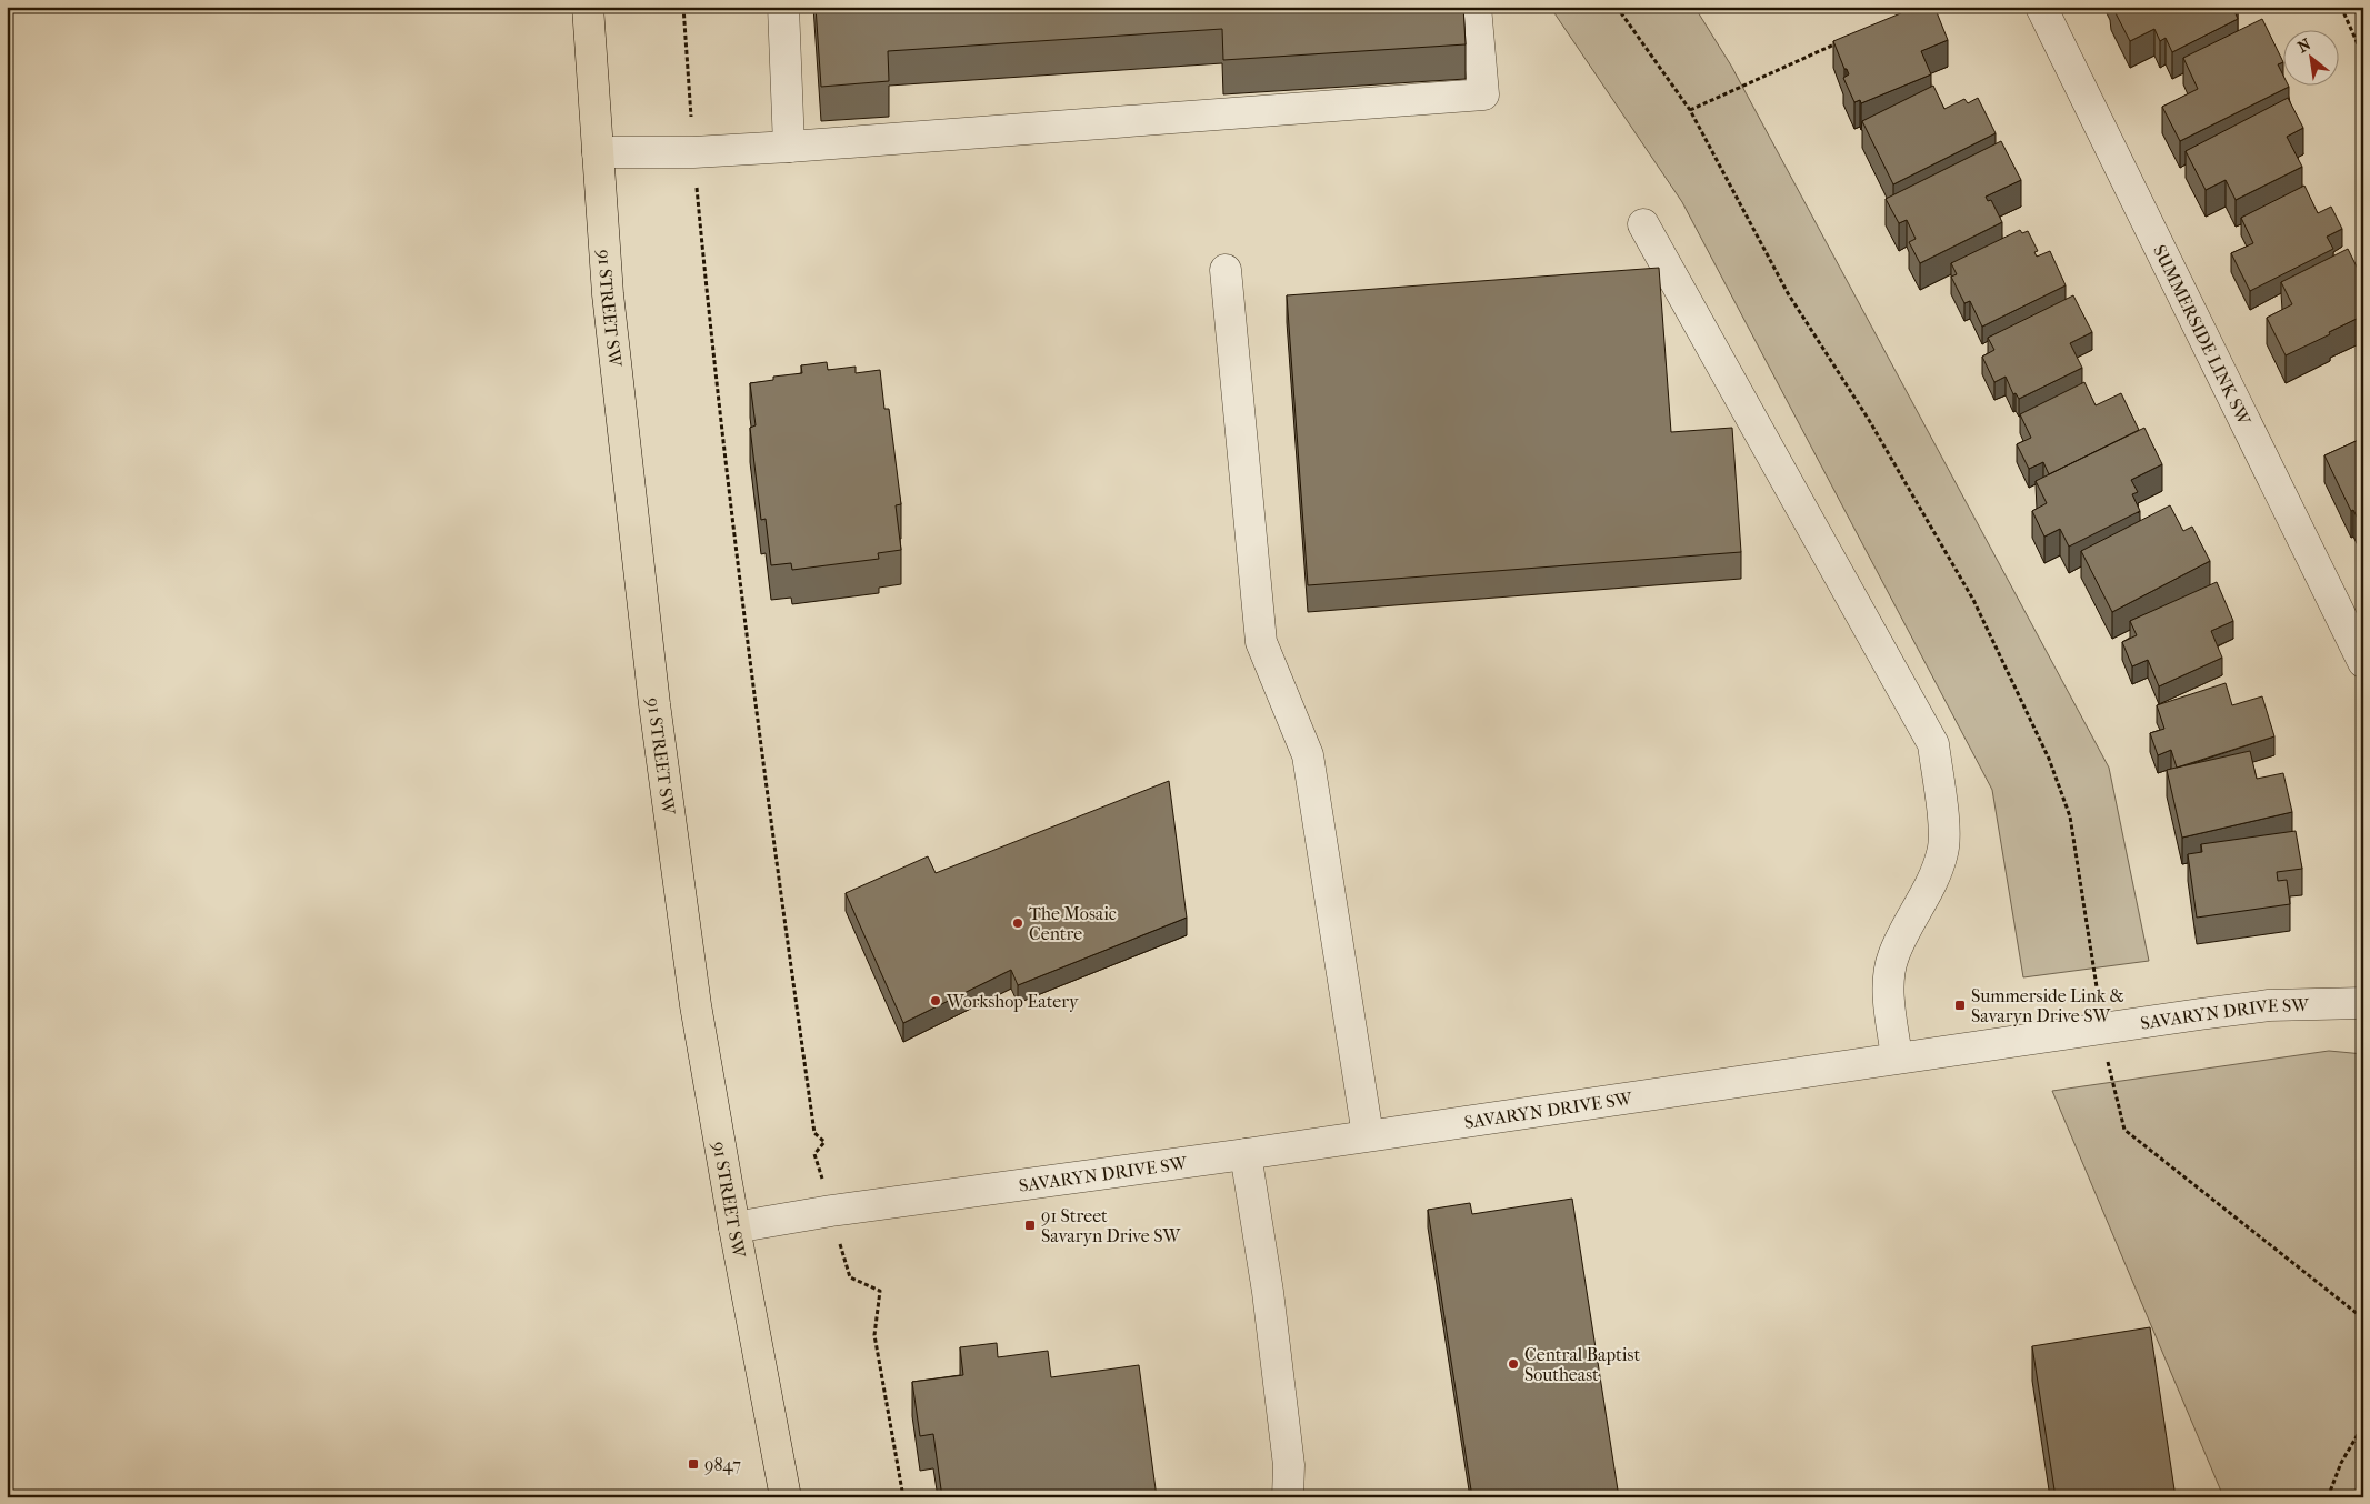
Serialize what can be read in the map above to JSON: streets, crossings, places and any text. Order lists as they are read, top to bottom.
{
  "streets": {
    "main road": ["91 STREET SW"],
    "street": ["SUMMERSIDE LINK SW", "SAVARYN DRIVE SW"]
  },
  "crossings": [
    ["91 STREET SW", "SAVARYN DRIVE SW"]
  ],
  "places": {
    "other": ["The Mosaic Centre", "Workshop Eatery", "Central Baptist Southeast"],
    "transit": ["Summerside Link & Savaryn Drive SW", "91 Street Savaryn Drive SW", "9847"]
  },
  "north": "top left"
}
